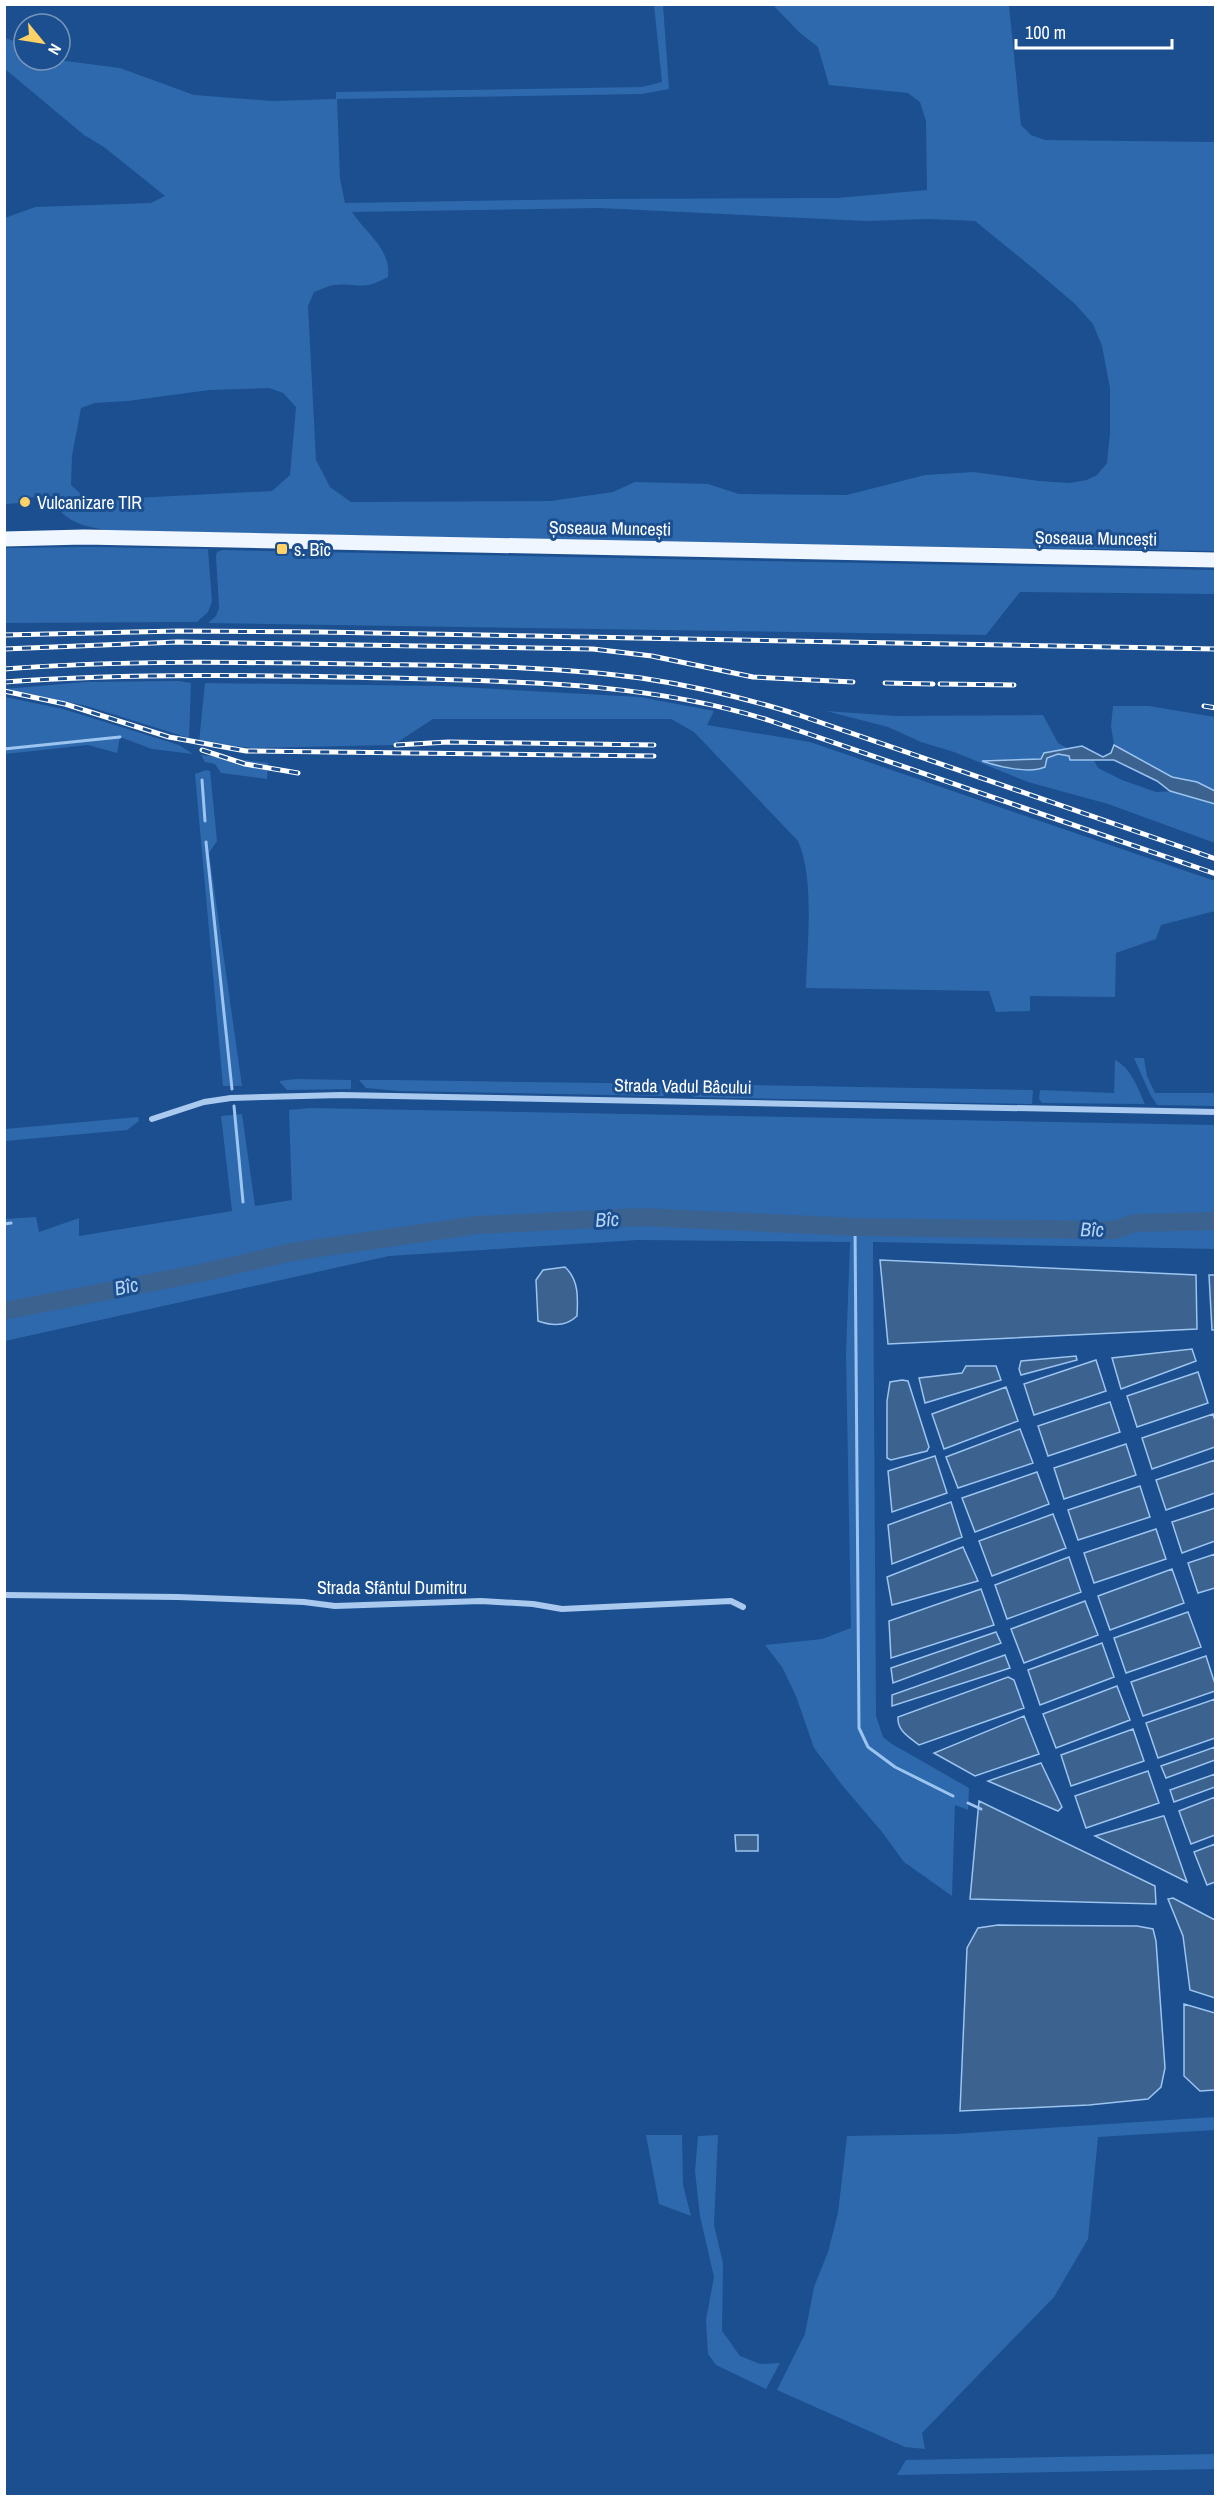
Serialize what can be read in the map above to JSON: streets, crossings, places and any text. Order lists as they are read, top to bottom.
{
  "streets": {
    "main road": ["Șoseaua Muncești"],
    "street": ["Strada Vadul Bâcului", "Strada Sfântul Dumitru"]
  },
  "water": ["Bîc"],
  "places": {
    "other": ["Vulcanizare TIR"],
    "transit": ["s. Bîc"]
  },
  "scale_bar": "100 m",
  "north": "bottom right"
}
